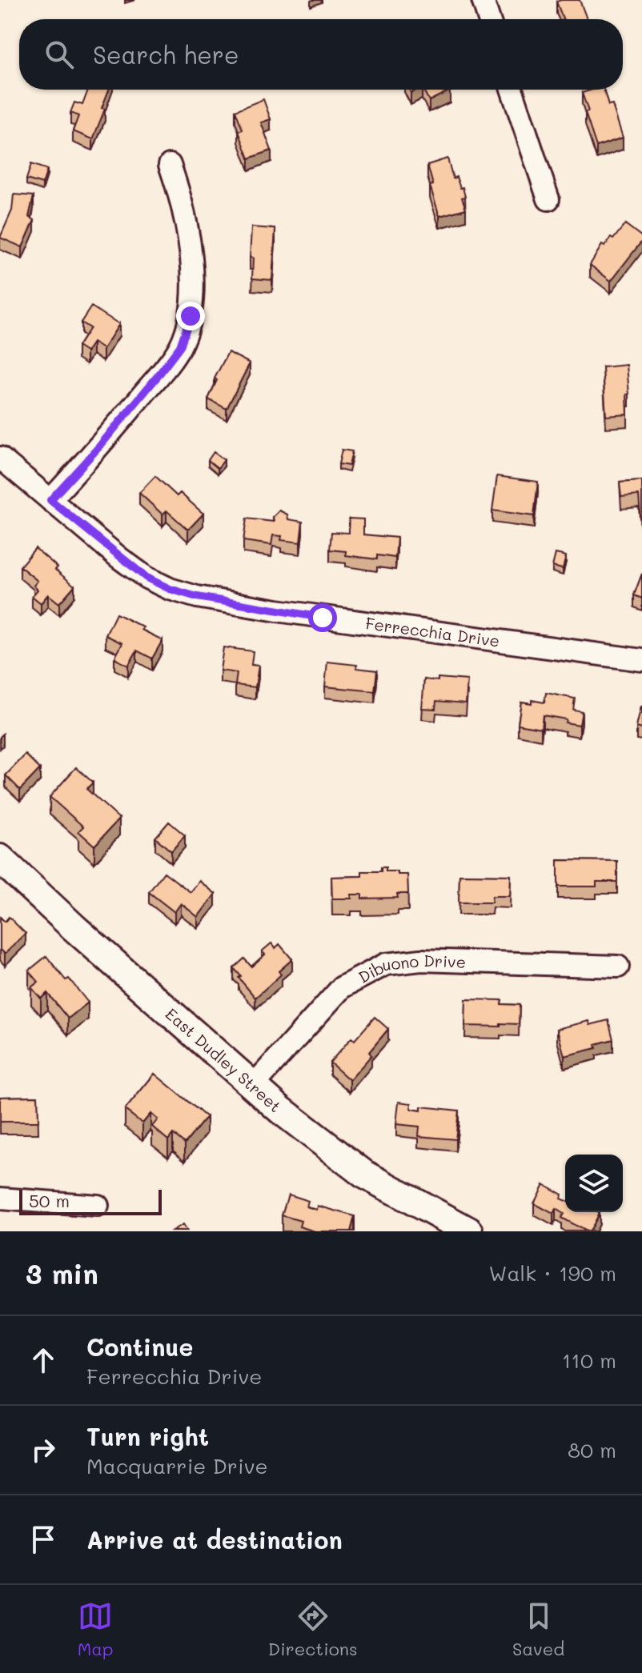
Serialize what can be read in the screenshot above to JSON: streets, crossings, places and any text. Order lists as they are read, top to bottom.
{
  "streets": {
    "street": ["Ferrecchia Drive", "Dibuono Drive", "East Dudley Street"]
  },
  "crossings": [
    ["Dibuono Drive", "East Dudley Street"]
  ],
  "scale_bar": "50 m",
  "page": {
    "search": "Search here",
    "scale": "50 m",
    "heading": ["3 min", "Walk · 190 m"],
    "list": [
      ["Continue", "Ferrecchia Drive", "110 m"],
      ["Turn right", "Macquarrie Drive", "80 m"],
      "Arrive at destination"
    ],
    "nav": ["Map", "Directions", "Saved"]
  }
}
